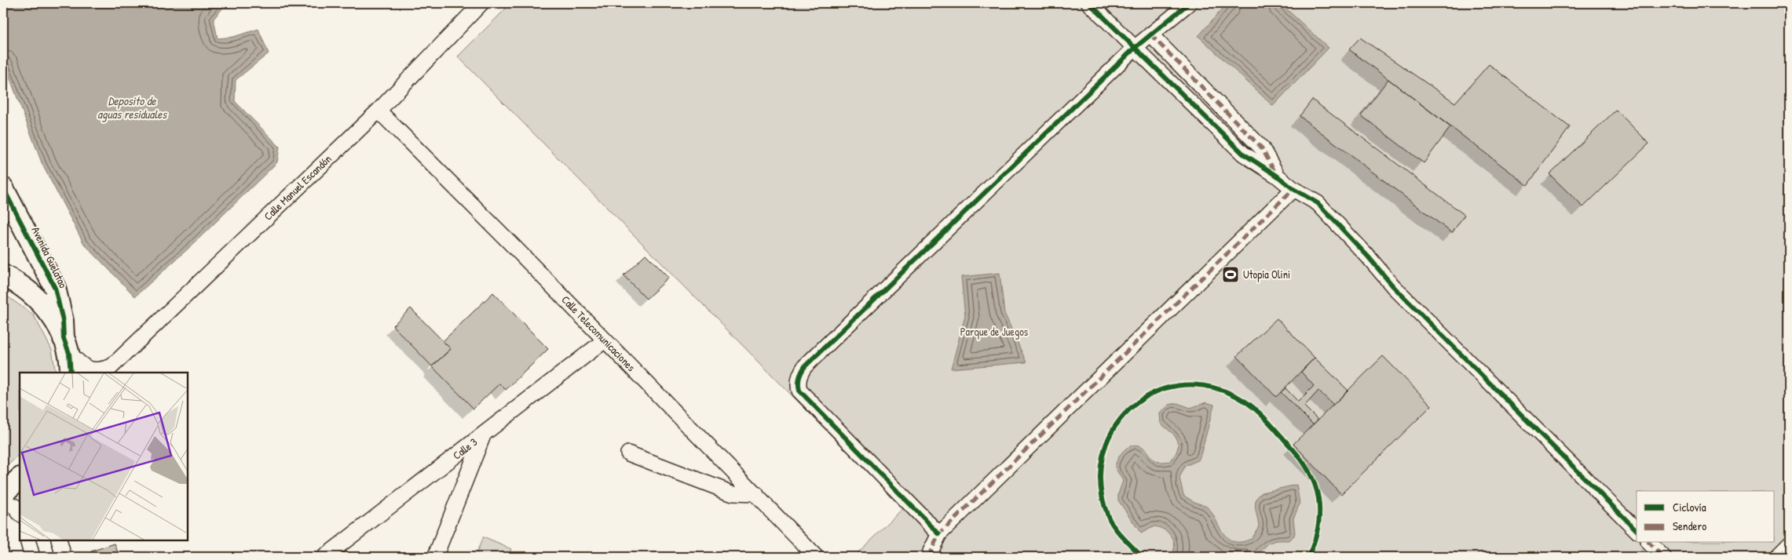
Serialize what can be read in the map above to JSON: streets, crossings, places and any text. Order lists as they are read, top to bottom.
{
  "streets": {
    "main road": ["Avenida Guelatao"],
    "street": ["Calle Manuel Escandón", "Calle Telecomunicaciones", "Calle 3"]
  },
  "crossings": [
    ["Calle Manuel Escandón", "Avenida Guelatao"],
    ["Calle Manuel Escandón", "Calle Telecomunicaciones"],
    ["Calle Telecomunicaciones", "Calle 3"]
  ],
  "water": ["Deposito de aguas residuales"],
  "parks": ["Parque de Juegos"],
  "places": {
    "sports": ["Utopía Olini"]
  },
  "legend": ["Ciclovía", "Sendero"]
}
